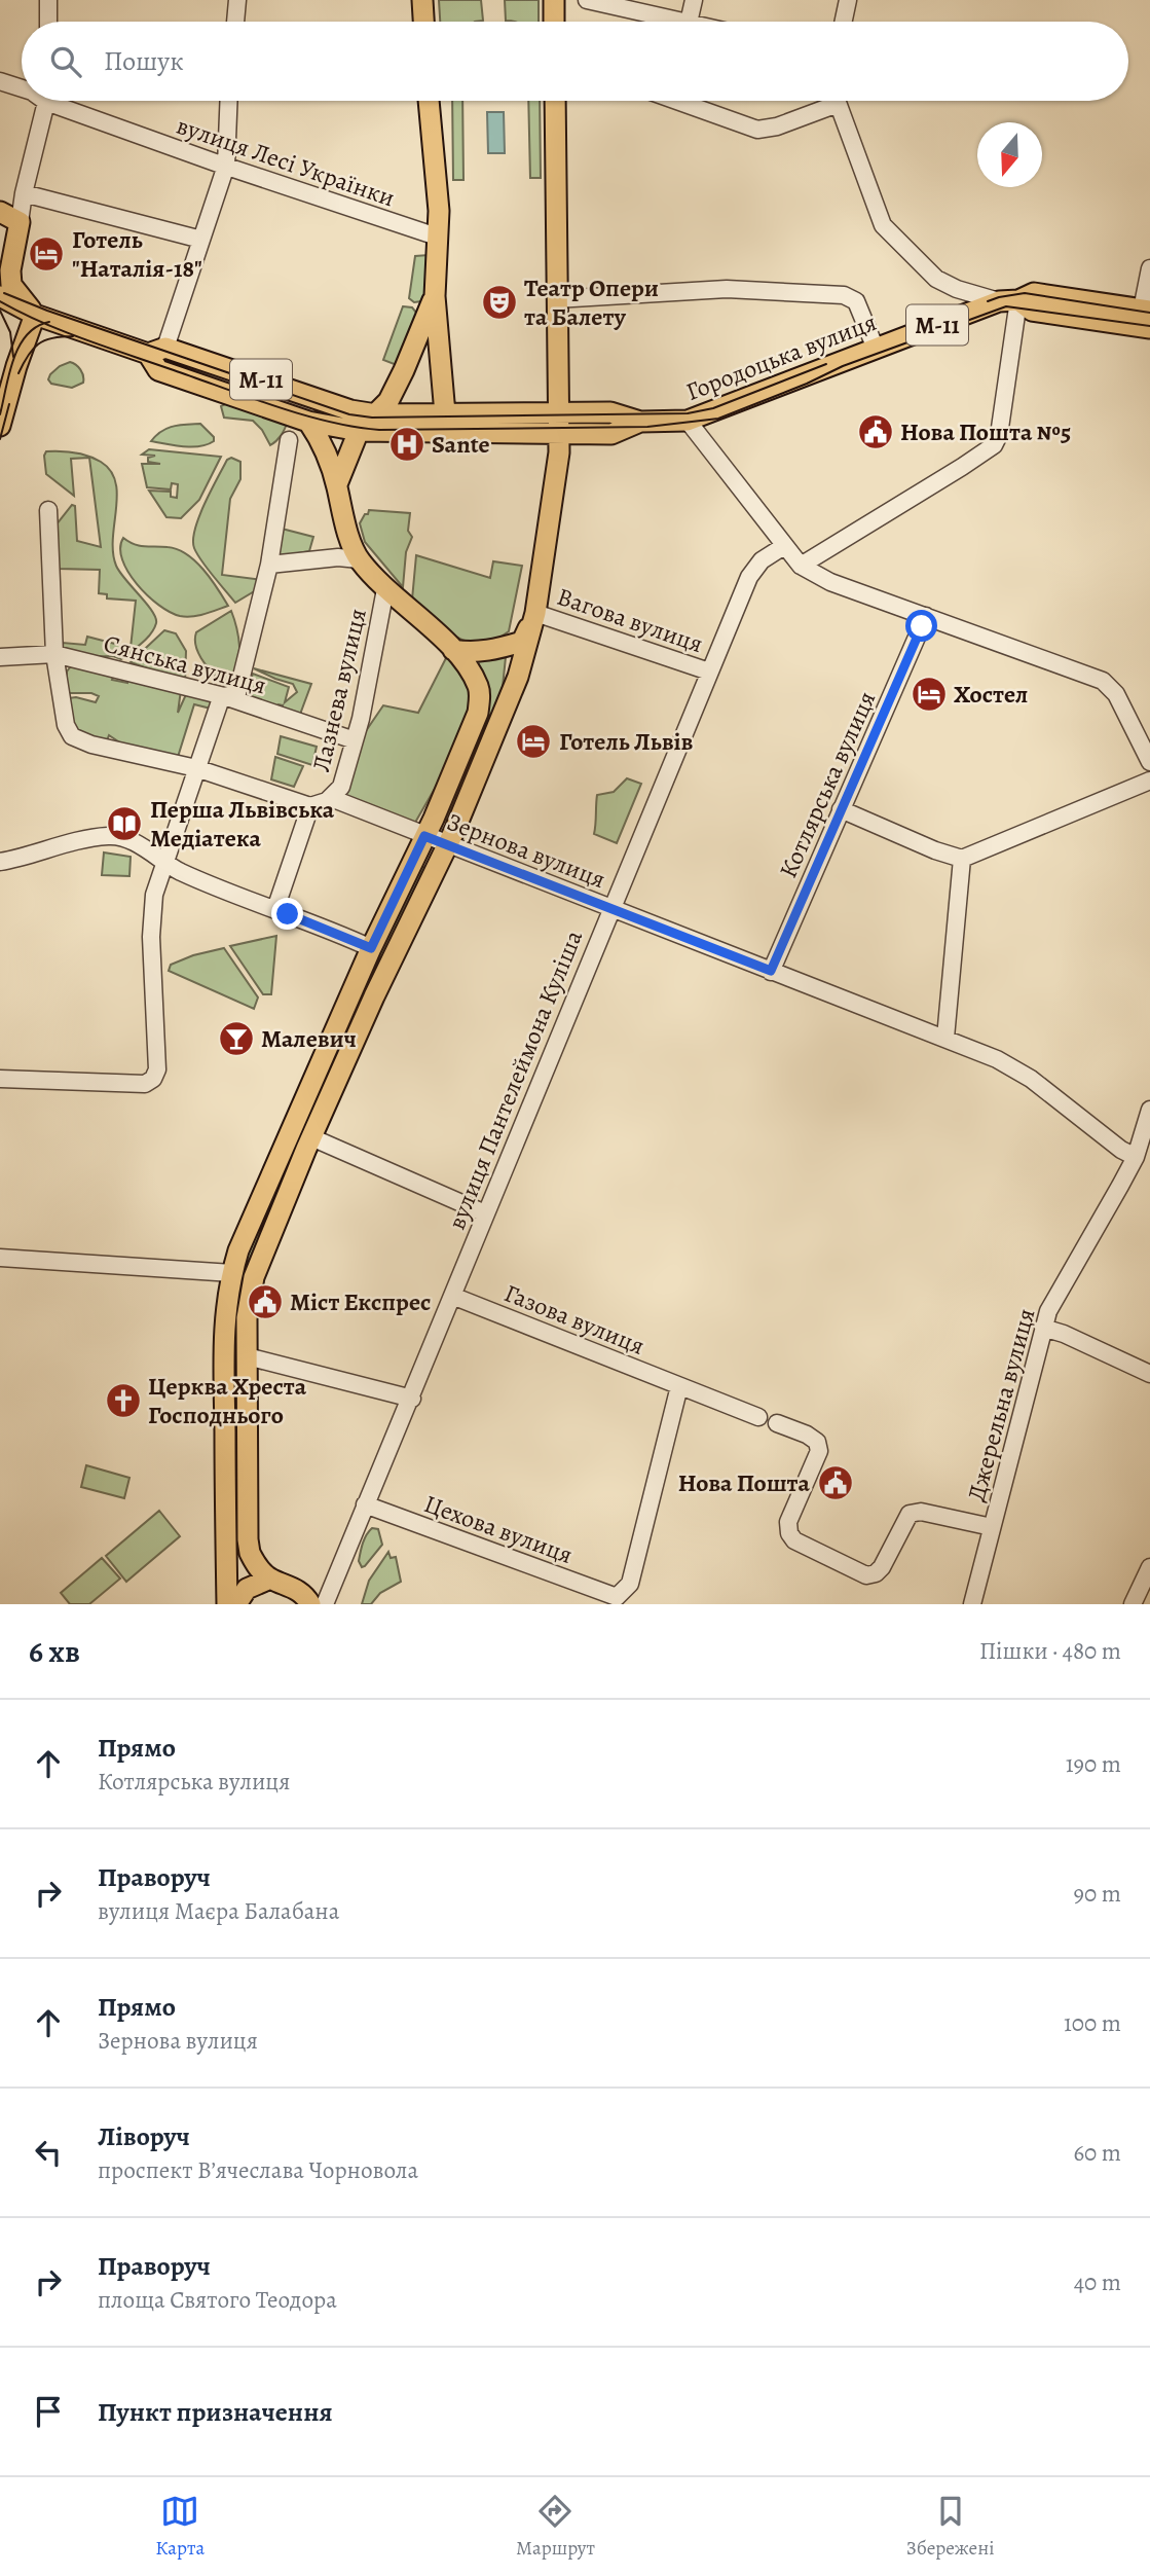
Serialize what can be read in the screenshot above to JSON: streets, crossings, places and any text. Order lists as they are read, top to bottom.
{
  "streets": {
    "main road": ["М-11", "Городоцька вулиця"],
    "street": [
      "вулиця Лесі Українки",
      "Вагова вулиця",
      "Сянська вулиця",
      "Лазнева вулиця",
      "Котлярська вулиця",
      "Зернова вулиця",
      "вулиця Пантелеймона Куліша",
      "Газова вулиця",
      "Джерельна вулиця",
      "Цехова вулиця"
    ]
  },
  "crossings": [
    ["М-11", "Городоцька вулиця"],
    ["М-11", "Вагова вулиця"],
    ["М-11", "Лазнева вулиця"],
    ["Городоцька вулиця", "Вагова вулиця"],
    ["Городоцька вулиця", "Лазнева вулиця"],
    ["Вагова вулиця", "Лазнева вулиця"],
    ["Вагова вулиця", "вулиця Пантелеймона Куліша"],
    ["Сянська вулиця", "Лазнева вулиця"],
    ["Лазнева вулиця", "Зернова вулиця"],
    ["Котлярська вулиця", "Зернова вулиця"],
    ["Зернова вулиця", "вулиця Пантелеймона Куліша"],
    ["Зернова вулиця", "Джерельна вулиця"],
    ["вулиця Пантелеймона Куліша", "Газова вулиця"],
    ["вулиця Пантелеймона Куліша", "Цехова вулиця"],
    ["Газова вулиця", "Цехова вулиця"]
  ],
  "places": {
    "hotel": ["Готель \"Наталія-18\"", "Хостел", "Готель Львів"],
    "theatre": ["Театр Опери та Балету"],
    "public building": ["Нова Пошта №5", "Міст Експрес", "Нова Пошта"],
    "hospital": ["Sante"],
    "library": ["Перша Львівська Медіатека"],
    "bar": ["Малевич"],
    "church": ["Церква Хреста Господнього"]
  },
  "north": "bottom",
  "page": {
    "search": "Пошук",
    "heading": ["6 хв", "Пішки · 480 m"],
    "list": [
      ["Прямо", "Котлярська вулиця", "190 m"],
      ["Праворуч", "вулиця Маєра Балабана", "90 m"],
      ["Прямо", "Зернова вулиця", "100 m"],
      ["Ліворуч", "проспект Вʼячеслава Чорновола", "60 m"],
      ["Праворуч", "площа Святого Теодора", "40 m"],
      "Пункт призначення"
    ],
    "nav": ["Карта", "Маршрут", "Збережені"]
  }
}
